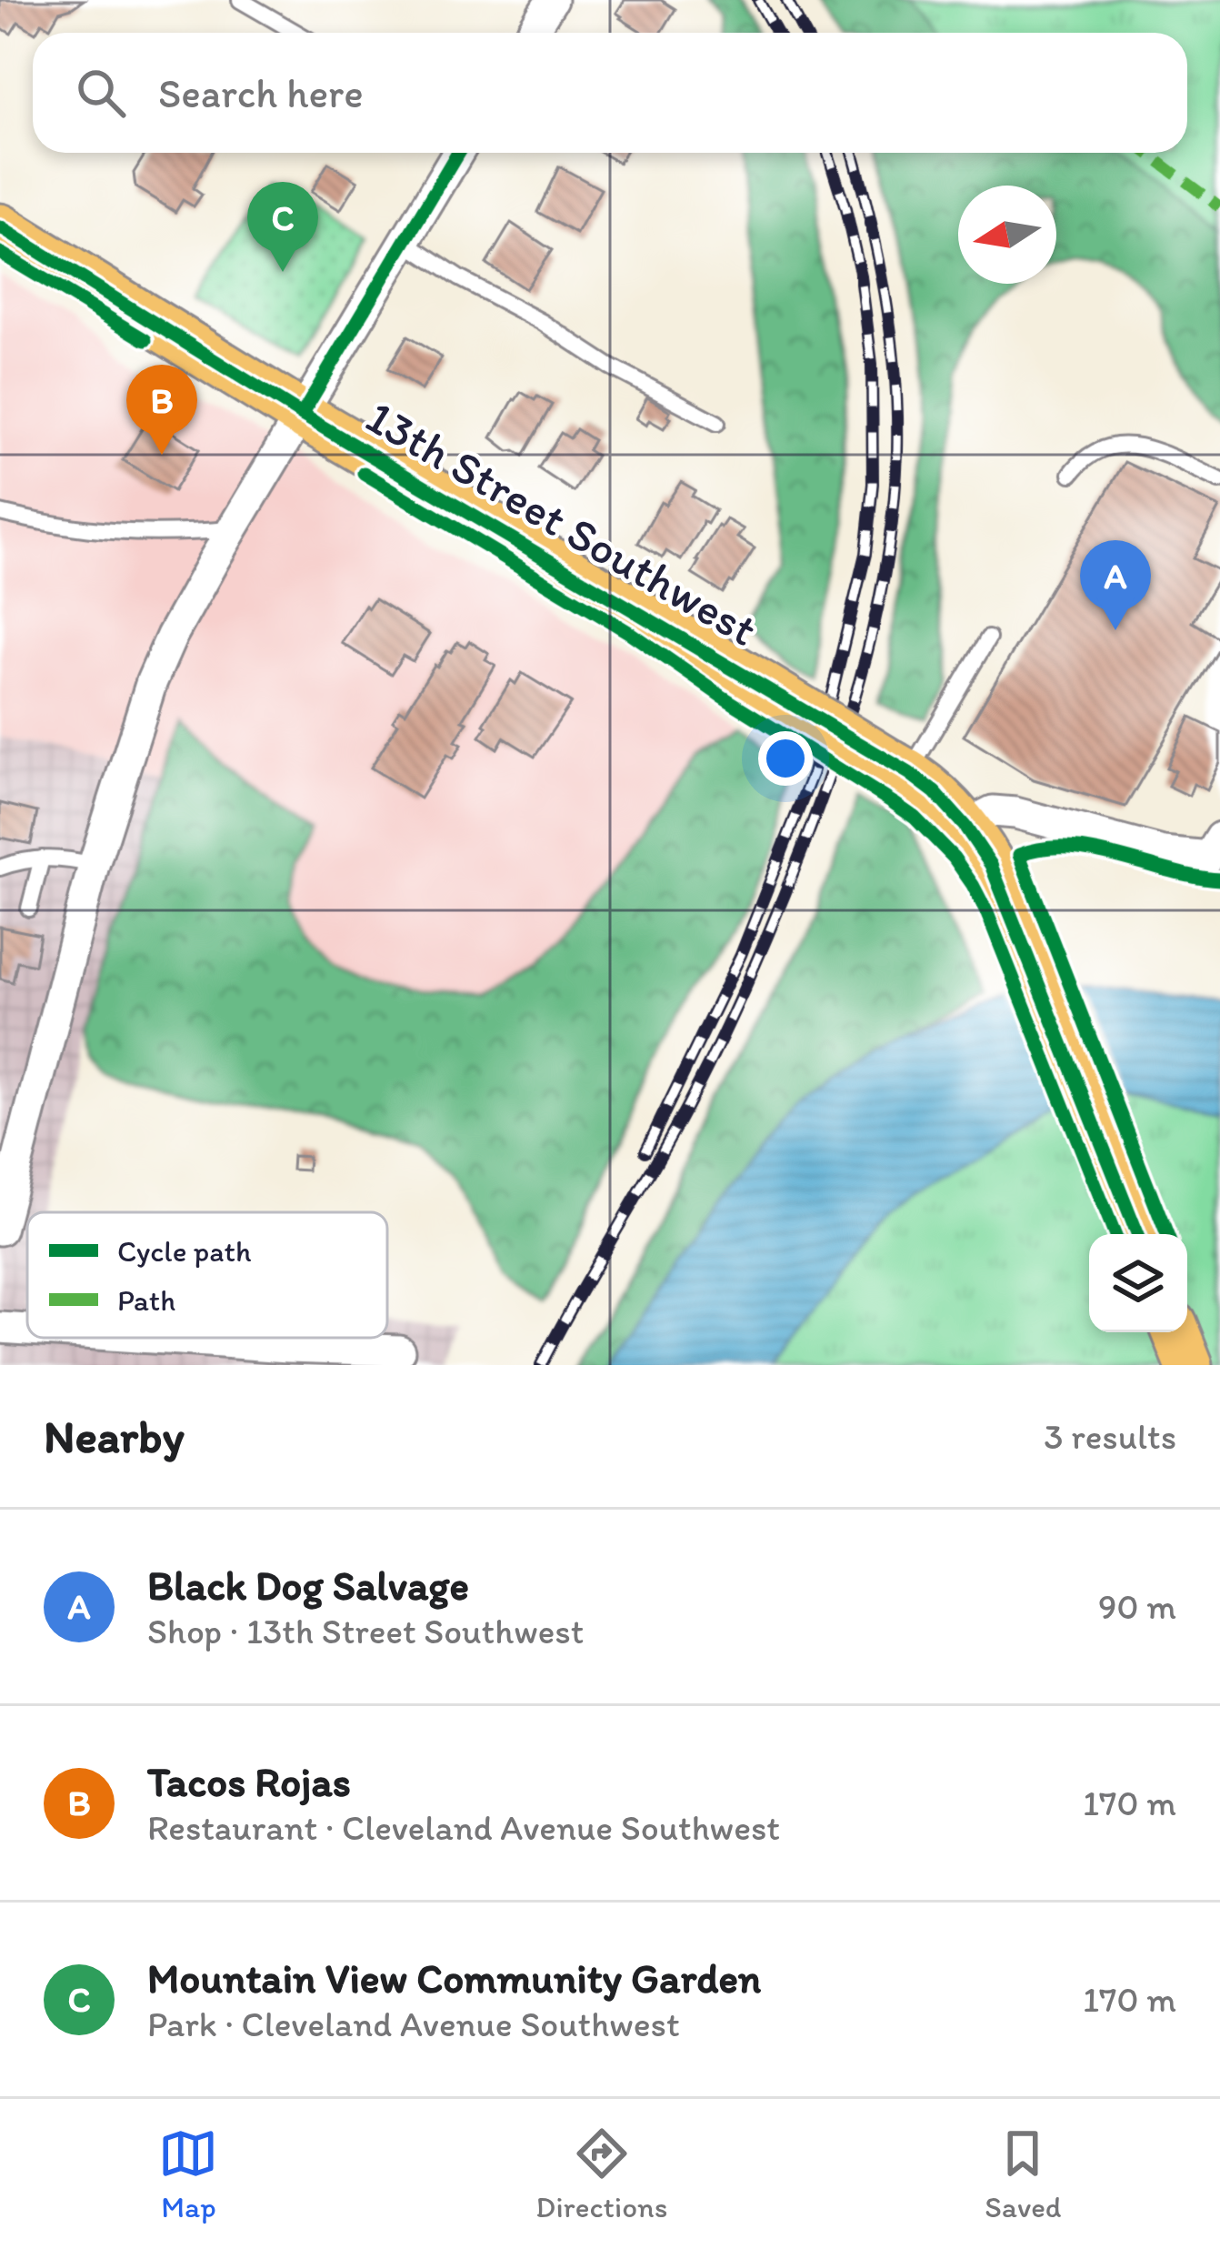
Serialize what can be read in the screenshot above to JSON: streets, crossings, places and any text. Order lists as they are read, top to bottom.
{
  "streets": {
    "main road": ["13th Street Southwest"]
  },
  "legend": ["Cycle path", "Path"],
  "north": "left",
  "page": {
    "search": "Search here",
    "pins": ["C", "B", "A"],
    "heading": ["Nearby", "3 results"],
    "list": [
      {
        "mark": "A",
        "name": "Black Dog Salvage",
        "note": "Shop · 13th Street Southwest",
        "value": "90 m"
      },
      {
        "mark": "B",
        "name": "Tacos Rojas",
        "note": "Restaurant · Cleveland Avenue Southwest",
        "value": "170 m"
      },
      {
        "mark": "C",
        "name": "Mountain View Community Garden",
        "note": "Park · Cleveland Avenue Southwest",
        "value": "170 m"
      }
    ],
    "nav": ["Map", "Directions", "Saved"]
  }
}
